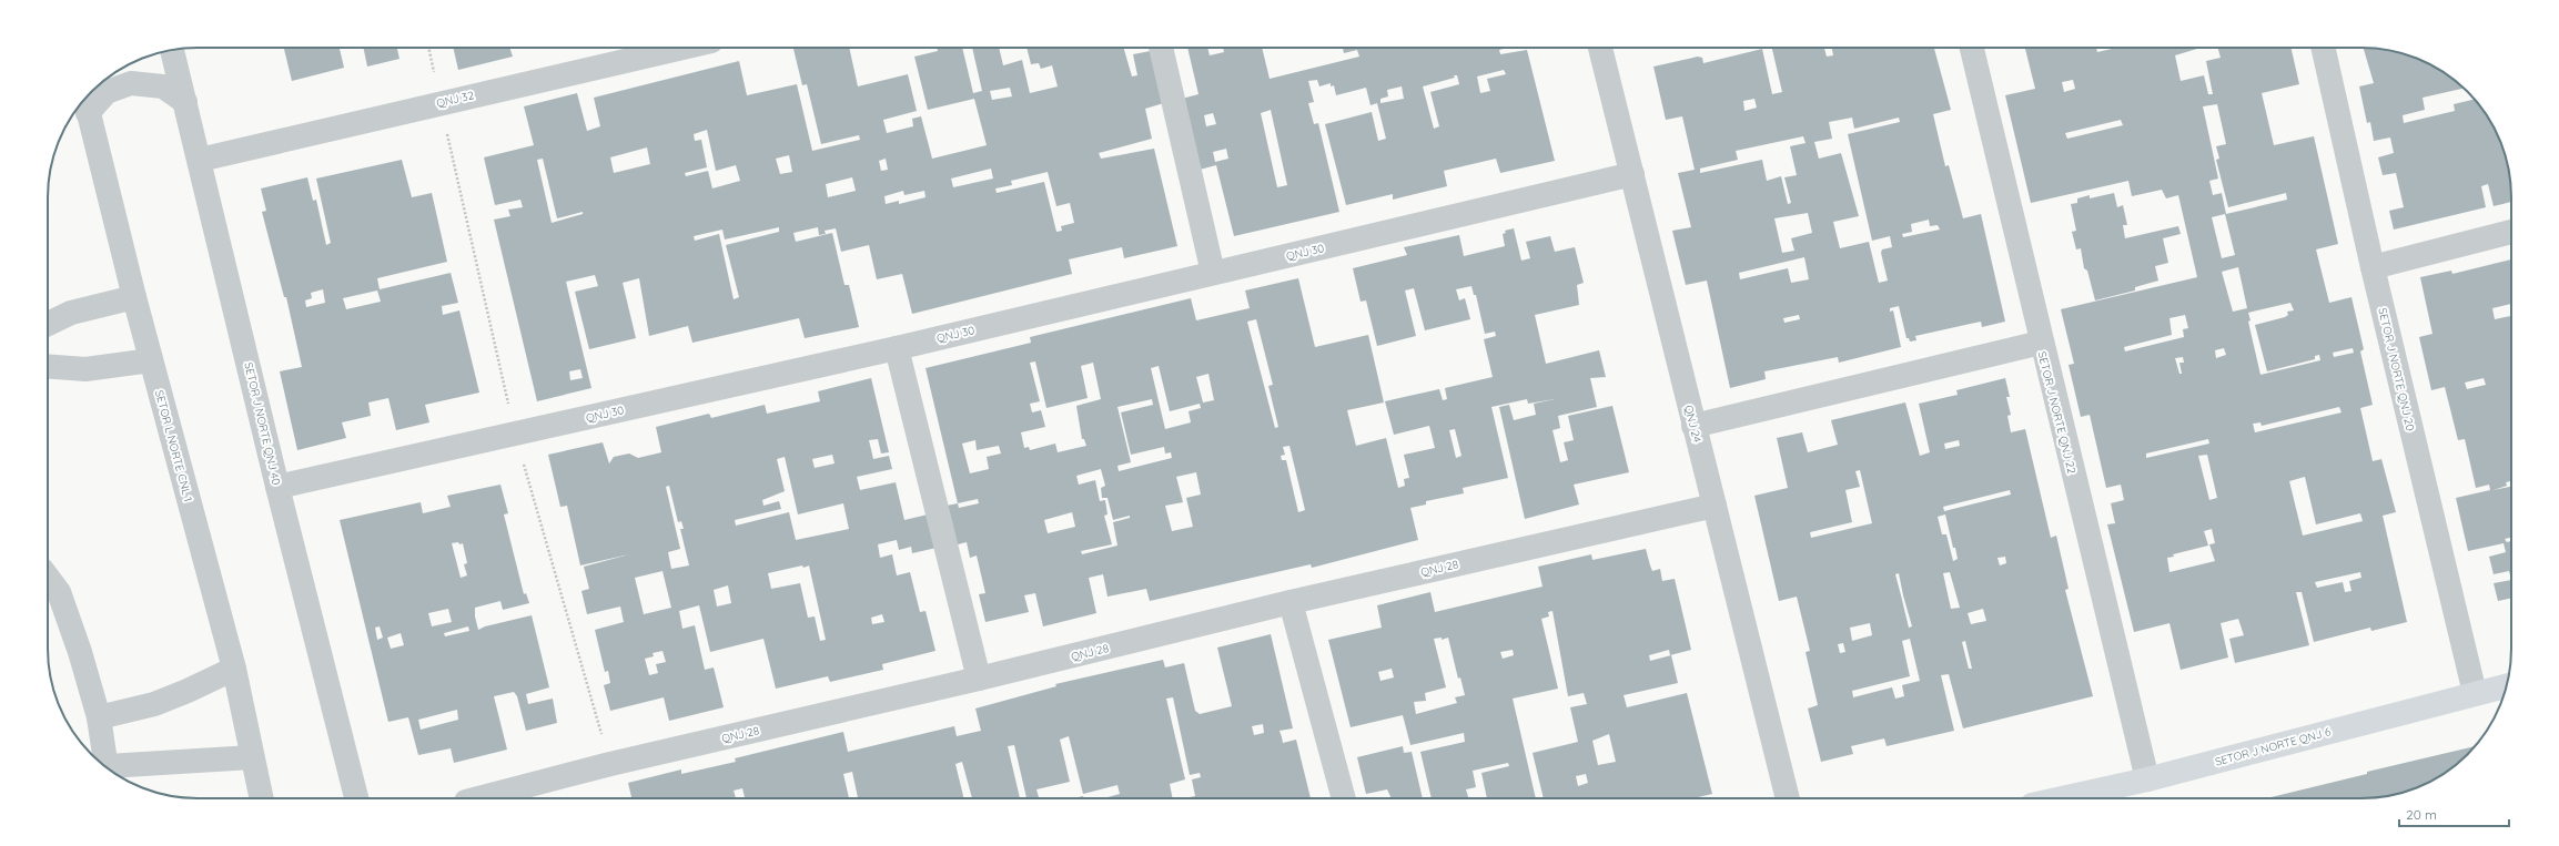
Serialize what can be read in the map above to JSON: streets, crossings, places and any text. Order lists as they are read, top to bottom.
{
  "streets": {
    "main road": ["SETOR J NORTE QNJ 6"],
    "street": [
      "QNJ 32",
      "QNJ 30",
      "SETOR J NORTE QNJ 20",
      "SETOR J NORTE QNJ 22",
      "SETOR J NORTE QNJ 40",
      "QNJ 24",
      "SETOR L NORTE CNL 1",
      "QNJ 28"
    ]
  },
  "crossings": [
    ["QNJ 32", "SETOR J NORTE QNJ 40"],
    ["QNJ 30", "SETOR J NORTE QNJ 40"],
    ["QNJ 30", "QNJ 24"],
    ["SETOR J NORTE QNJ 20", "SETOR J NORTE QNJ 6"],
    ["SETOR J NORTE QNJ 22", "SETOR J NORTE QNJ 6"],
    ["QNJ 24", "QNJ 28"]
  ],
  "scale_bar": "20 m"
}
